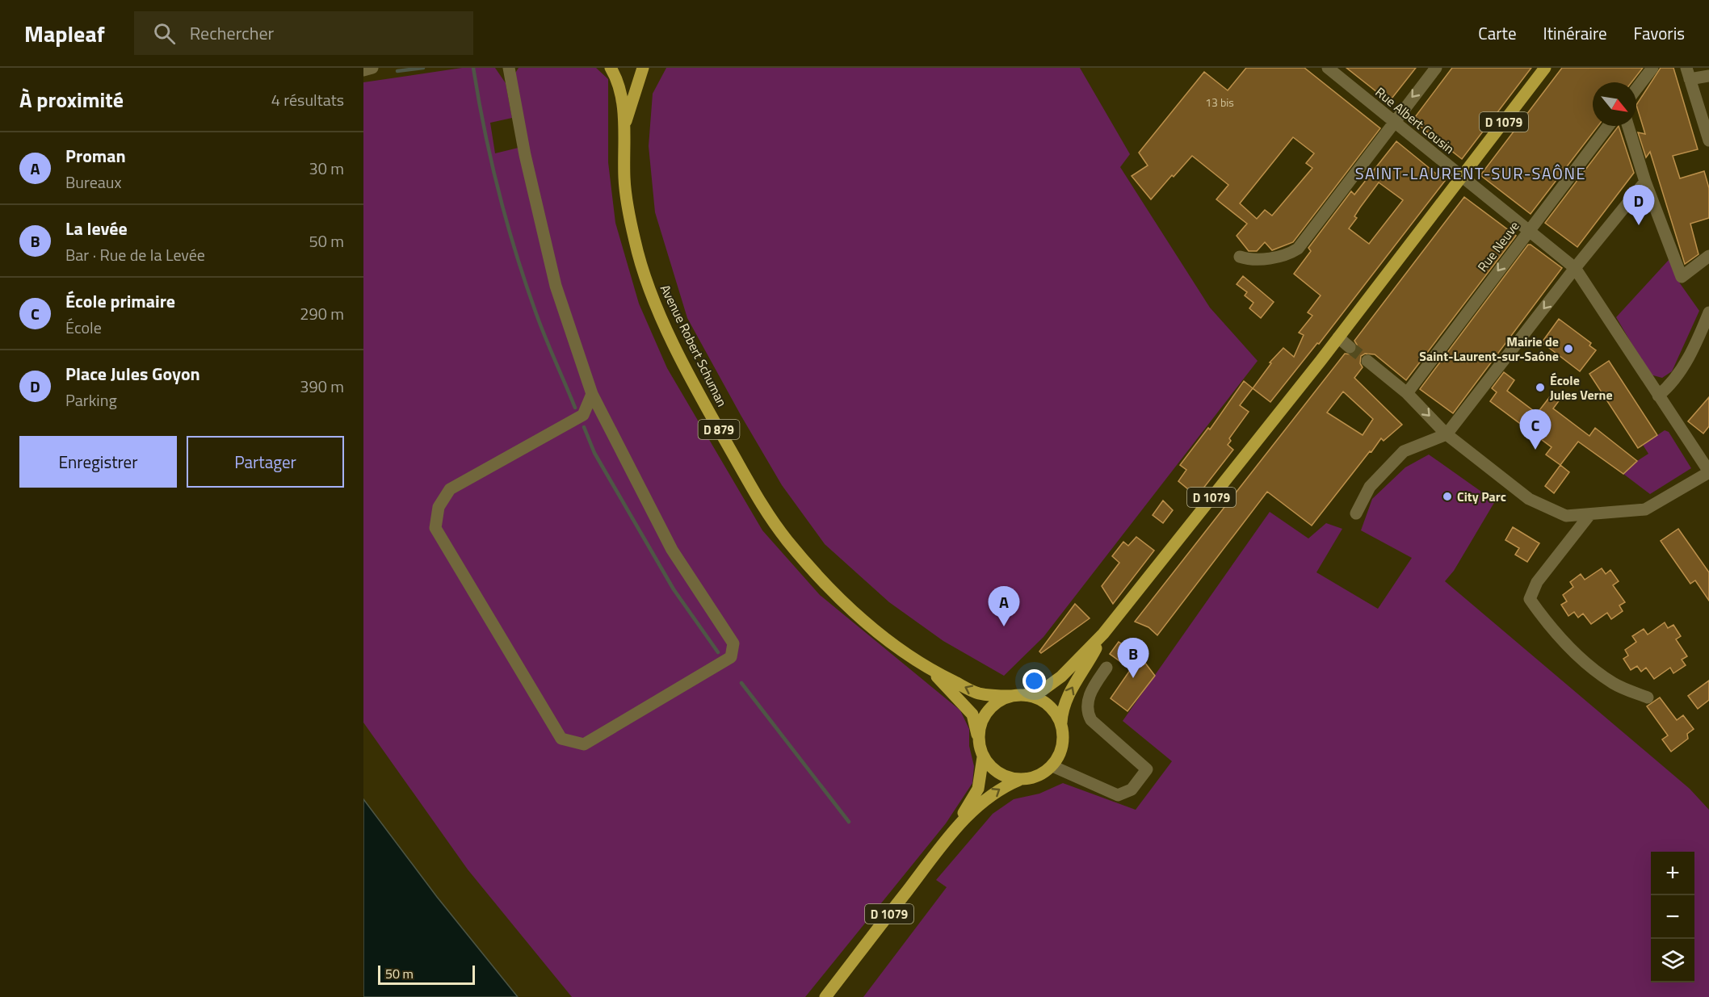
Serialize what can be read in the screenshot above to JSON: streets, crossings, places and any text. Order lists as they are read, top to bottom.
{
  "streets": {
    "main road": ["D 1079", "Avenue Robert Schuman", "D 879"],
    "street": ["Rue Albert Cousin", "Rue Neuve"]
  },
  "crossings": [
    ["Rue Albert Cousin", "D 1079"],
    ["Rue Albert Cousin", "Rue Neuve"],
    ["D 1079", "Avenue Robert Schuman"]
  ],
  "districts": ["SAINT-LAURENT-SUR-SAÔNE"],
  "places": ["Mairie de Saint-Laurent-sur-Saône", "École Jules Verne", "City Parc"],
  "house_numbers": ["13 bis"],
  "scale_bar": "50 m",
  "north": "bottom right",
  "page": {
    "header": "Mapleaf",
    "search": "Rechercher",
    "nav": ["Carte", "Itinéraire", "Favoris"],
    "heading": ["À proximité", "4 résultats"],
    "list": [
      {
        "mark": "A",
        "name": "Proman",
        "note": "Bureaux",
        "value": "30 m"
      },
      {
        "mark": "B",
        "name": "La levée",
        "note": "Bar · Rue de la Levée",
        "value": "50 m"
      },
      {
        "mark": "C",
        "name": "École primaire",
        "note": "École",
        "value": "290 m"
      },
      {
        "mark": "D",
        "name": "Place Jules Goyon",
        "note": "Parking",
        "value": "390 m"
      }
    ],
    "pins": [
      "D",
      "C",
      "A",
      "B"
    ],
    "buttons": ["Enregistrer", "Partager"],
    "map_buttons": ["+", "−"],
    "scale": "50 m"
  }
}
